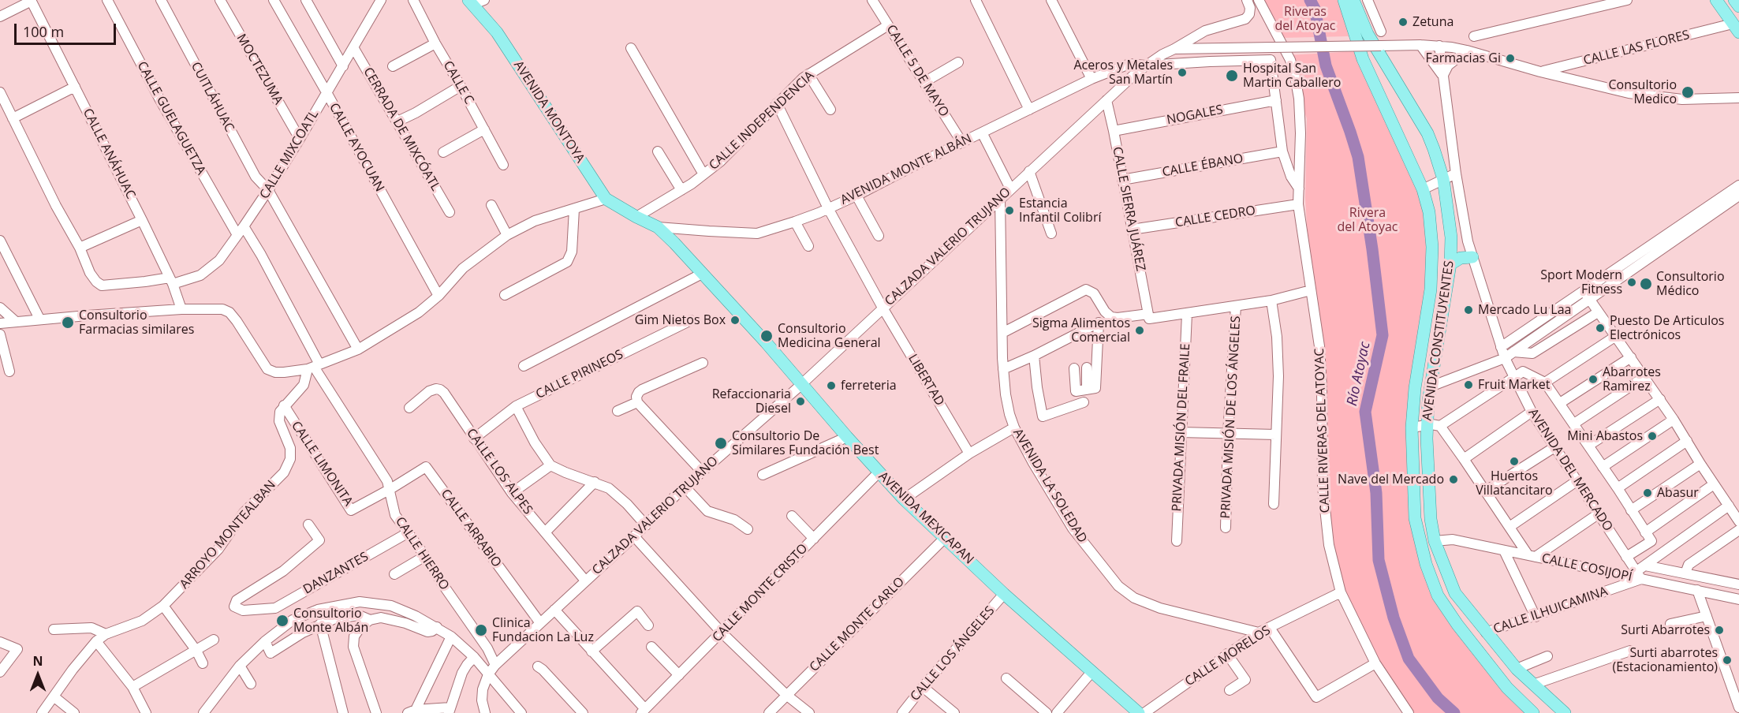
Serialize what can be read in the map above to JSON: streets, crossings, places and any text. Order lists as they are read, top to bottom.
{
  "streets": {
    "main road": ["AVENIDA MONTOYA", "AVENIDA CONSTITUYENTES", "AVENIDA MEXICAPAN"],
    "street": [
      "CALLE LAS FLORES",
      "MOCTEZUMA",
      "CALLE 5 DE MAYO",
      "CALLE C",
      "CUITLÁHUAC",
      "NOGALES",
      "CALLE GUELAGUETZA",
      "CALLE INDEPENDENCIA",
      "CERRADA DE MIXCÓATL",
      "CALLE AYOCUAN",
      "CALLE ANÁHUAC",
      "CALLE MIXCOATL",
      "CALLE ÉBANO",
      "AVENIDA MONTE ALBÁN",
      "CALLE SIERRA JUÁREZ",
      "CALLE CEDRO",
      "CALZADA VALERIO TRUJANO",
      "CALLE PIRINEOS",
      "LIBERTAD",
      "PRIVADA MISIÓN DE LOS ÁNGELES",
      "PRIVADA MISIÓN DEL FRAILE",
      "CALLE RIVERAS DEL ATOYAC",
      "CALLE LIMONITA",
      "AVENIDA DEL MERCADO",
      "CALLE LOS ALPES",
      "AVENIDA LA SOLEDAD",
      "CALLE ARRABIO",
      "ARROYO MONTEALBAN",
      "CALLE HIERRO",
      "CALLE COSIJOPÍ",
      "DANZANTES",
      "CALLE MONTE CRISTO",
      "CALLE ILHUICAMINA",
      "CALLE MONTE CARLO",
      "CALLE LOS ÁNGELES",
      "CALLE MORELOS"
    ]
  },
  "crossings": [
    ["CALLE LAS FLORES", "CALZADA VALERIO TRUJANO"],
    ["MOCTEZUMA", "CALLE MIXCOATL"],
    ["CALLE 5 DE MAYO", "CALLE INDEPENDENCIA"],
    ["CALLE 5 DE MAYO", "AVENIDA MONTE ALBÁN"],
    ["CUITLÁHUAC", "CALLE MIXCOATL"],
    ["AVENIDA MONTOYA", "CALLE INDEPENDENCIA"],
    ["AVENIDA MONTOYA", "AVENIDA MONTE ALBÁN"],
    ["AVENIDA MONTOYA", "AVENIDA MEXICAPAN"],
    ["NOGALES", "AVENIDA MONTE ALBÁN"],
    ["NOGALES", "CALLE SIERRA JUÁREZ"],
    ["CALLE GUELAGUETZA", "CALLE MIXCOATL"],
    ["CALLE INDEPENDENCIA", "LIBERTAD"],
    ["CERRADA DE MIXCÓATL", "CALLE MIXCOATL"],
    ["CALLE AYOCUAN", "CALLE MIXCOATL"],
    ["CALLE ANÁHUAC", "CALLE MIXCOATL"],
    ["CALLE ÉBANO", "CALLE SIERRA JUÁREZ"],
    ["AVENIDA MONTE ALBÁN", "CALZADA VALERIO TRUJANO"],
    ["AVENIDA MONTE ALBÁN", "LIBERTAD"],
    ["AVENIDA MONTE ALBÁN", "AVENIDA MEXICAPAN"],
    ["CALLE SIERRA JUÁREZ", "CALLE CEDRO"],
    ["CALLE SIERRA JUÁREZ", "CALZADA VALERIO TRUJANO"],
    ["CALLE CEDRO", "CALLE RIVERAS DEL ATOYAC"],
    ["CALZADA VALERIO TRUJANO", "LIBERTAD"],
    ["CALZADA VALERIO TRUJANO", "AVENIDA DEL MERCADO"],
    ["CALZADA VALERIO TRUJANO", "CALLE LOS ALPES"],
    ["CALZADA VALERIO TRUJANO", "AVENIDA LA SOLEDAD"],
    ["CALZADA VALERIO TRUJANO", "AVENIDA MEXICAPAN"],
    ["CALZADA VALERIO TRUJANO", "CALLE ARRABIO"],
    ["CALZADA VALERIO TRUJANO", "CALLE HIERRO"],
    ["AVENIDA CONSTITUYENTES", "CALLE COSIJOPÍ"],
    ["AVENIDA CONSTITUYENTES", "CALLE ILHUICAMINA"],
    ["CALLE PIRINEOS", "CALLE LOS ALPES"],
    ["CALLE RIVERAS DEL ATOYAC", "CALLE MORELOS"],
    ["CALLE LIMONITA", "CALLE ARRABIO"],
    ["CALLE LIMONITA", "ARROYO MONTEALBAN"],
    ["CALLE LIMONITA", "CALLE HIERRO"],
    ["AVENIDA DEL MERCADO", "CALLE COSIJOPÍ"],
    ["AVENIDA DEL MERCADO", "CALLE ILHUICAMINA"],
    ["AVENIDA LA SOLEDAD", "CALLE MORELOS"],
    ["AVENIDA MEXICAPAN", "CALLE MONTE CRISTO"],
    ["AVENIDA MEXICAPAN", "CALLE MONTE CARLO"],
    ["AVENIDA MEXICAPAN", "CALLE LOS ÁNGELES"],
    ["CALLE ARRABIO", "CALLE HIERRO"],
    ["CALLE HIERRO", "DANZANTES"],
    ["CALLE COSIJOPÍ", "CALLE ILHUICAMINA"]
  ],
  "water": ["Río Atoyac"],
  "parks": ["Riveras del Atoyac", "Rivera del Atoyac"],
  "places": [
    "Zetuna",
    "Farmacias Gi",
    "Aceros y Metales San Martín",
    "Hospital San Martin Caballero",
    "Consultorio Medico",
    "Estancia Infantil Colibrí",
    "Sport Modern Fitness",
    "Consultorio Médico",
    "Mercado Lu Laa",
    "Gim Nietos Box",
    "Consultorio Farmacias similares",
    "Puesto De Articulos Electrónicos",
    "Sigma Alimentos Comercial",
    "Consultorio Medicina General",
    "Abarrotes Ramirez",
    "Fruit Market",
    "ferreteria",
    "Refaccionaria Diesel",
    "Mini Abastos",
    "Consultorio De Similares Fundación Best",
    "Huertos Villatancitaro",
    "Nave del Mercado",
    "Abasur",
    "Consultorio Monte Albán",
    "Clinica Fundacion La Luz",
    "Surti Abarrotes",
    "Surti abarrotes (Estacionamiento)"
  ],
  "scale_bar": "100 m",
  "north": "top"
}
